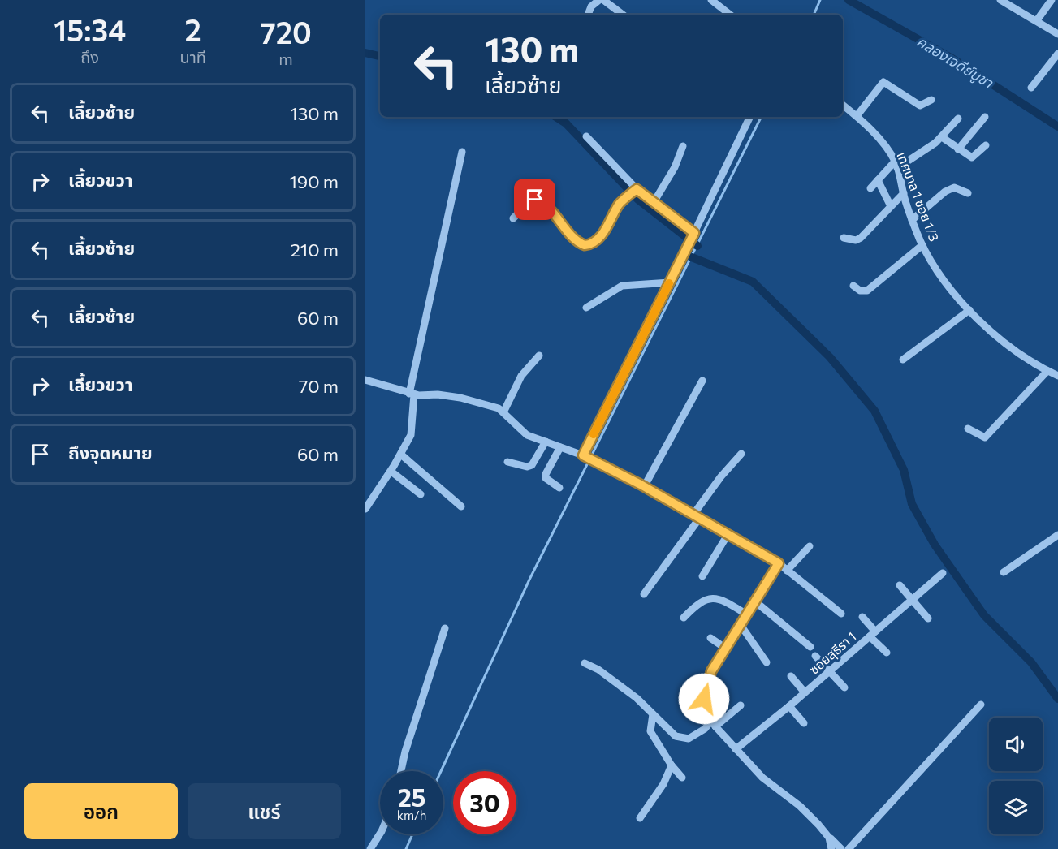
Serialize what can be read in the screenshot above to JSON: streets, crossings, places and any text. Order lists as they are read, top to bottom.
{
  "streets": {
    "street": ["เทศบาล 1 ซอย 1/3", "ซอยสุธีรา 1"]
  },
  "water": ["คลองเจดีย์บูชา"],
  "page": {
    "eta": [
      "15:34",
      "ถึง",
      "2",
      "นาที",
      "720",
      "m"
    ],
    "turn": ["130 m", "เลี้ยวซ้าย"],
    "list": [
      {
        "name": "เลี้ยวซ้าย",
        "value": "130 m"
      },
      {
        "name": "เลี้ยวขวา",
        "value": "190 m"
      },
      {
        "name": "เลี้ยวซ้าย",
        "value": "210 m"
      },
      {
        "name": "เลี้ยวซ้าย",
        "value": "60 m"
      },
      {
        "name": "เลี้ยวขวา",
        "value": "70 m"
      },
      {
        "name": "ถึงจุดหมาย",
        "value": "60 m"
      }
    ],
    "speed": "25 km/h",
    "limit": "30",
    "buttons": ["ออก", "แชร์"]
  }
}
